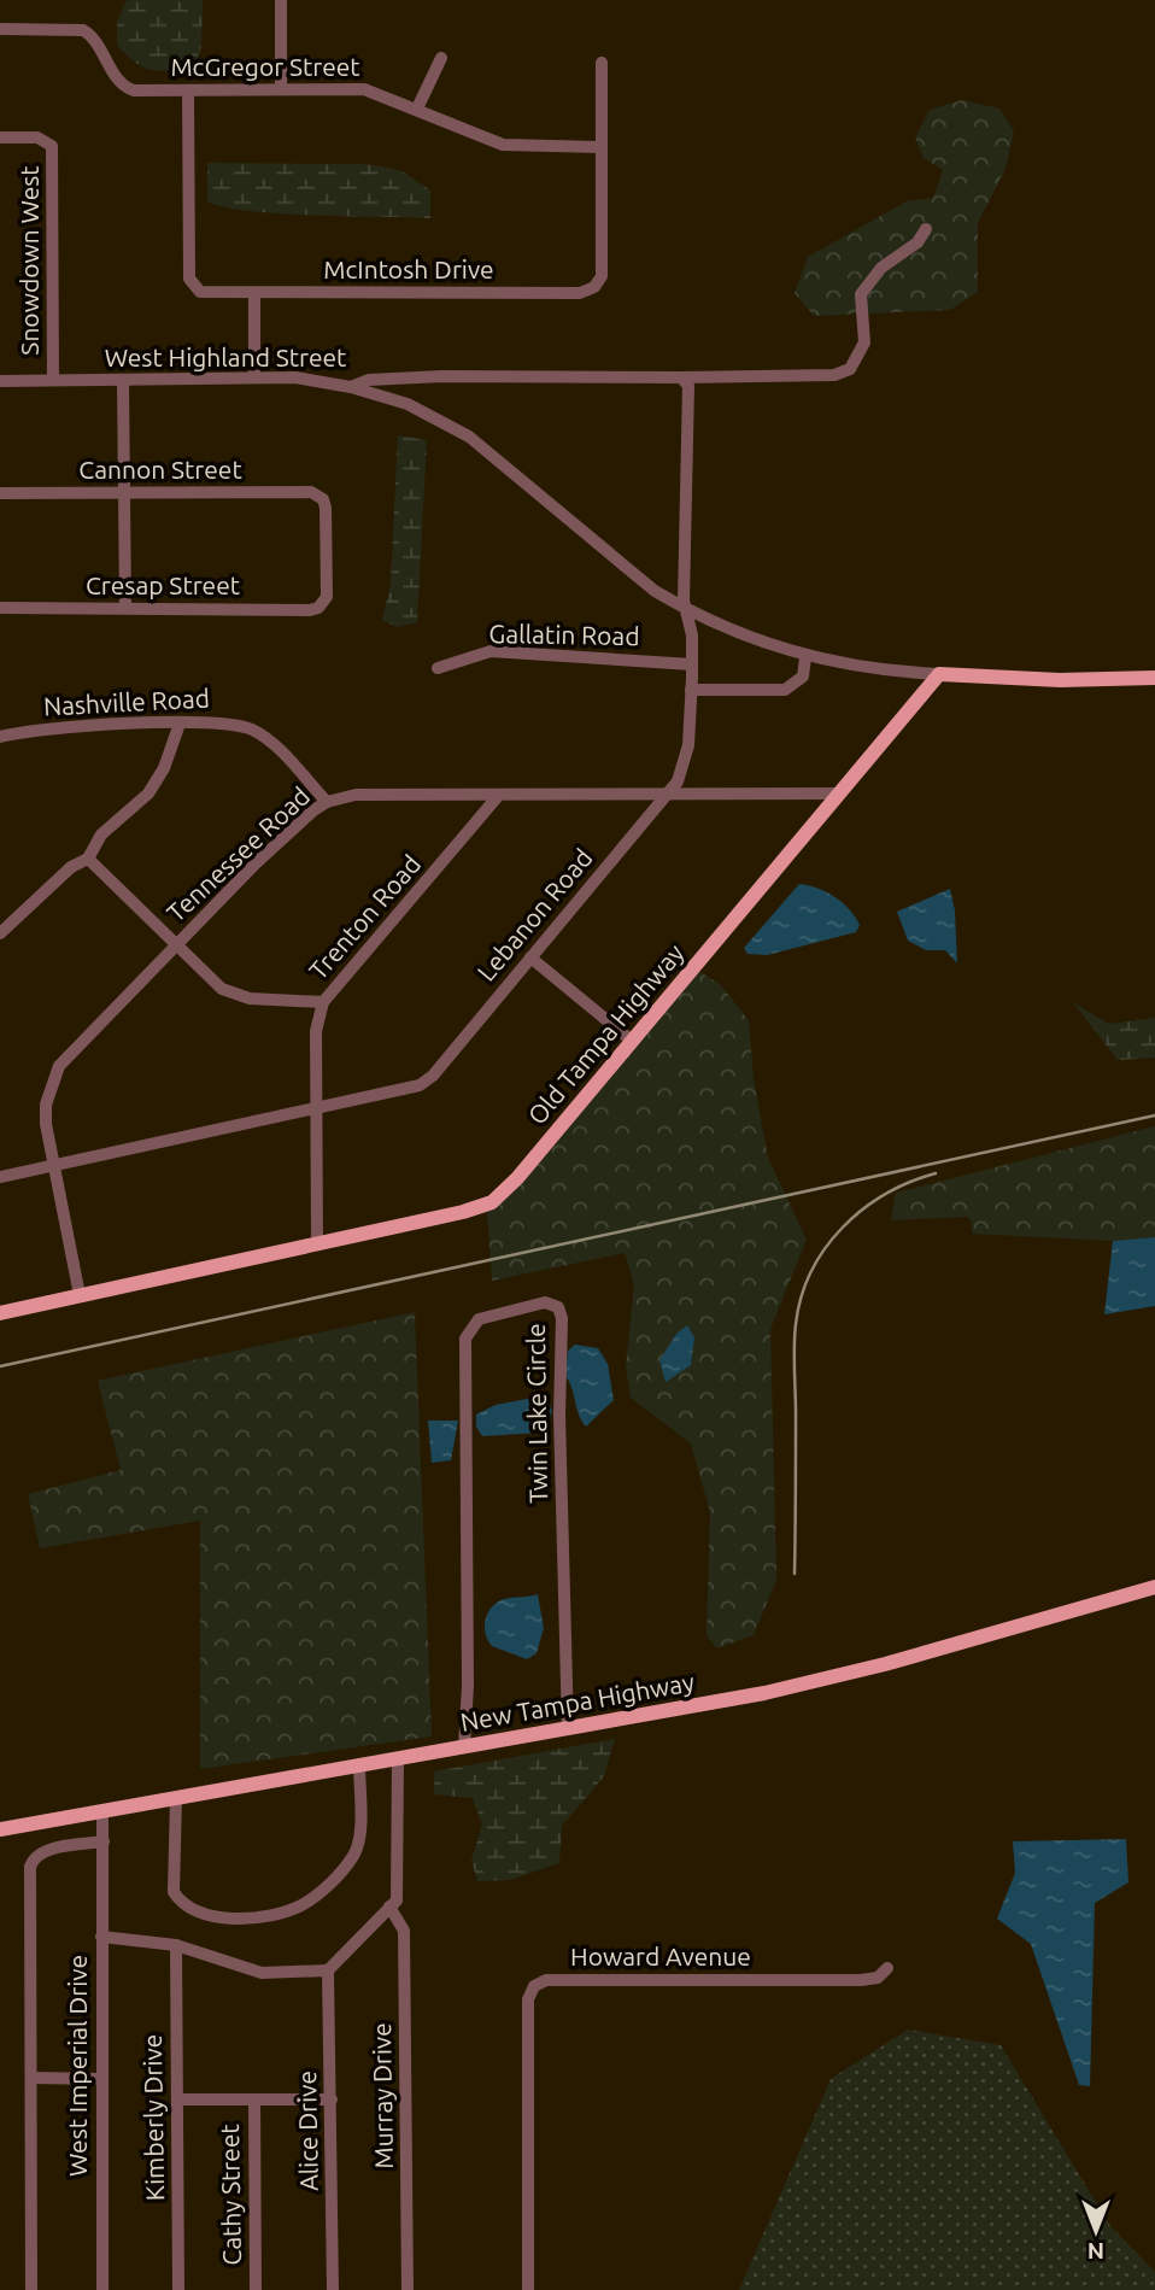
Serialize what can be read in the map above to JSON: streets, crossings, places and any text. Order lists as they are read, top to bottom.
{
  "streets": {
    "main road": ["Old Tampa Highway", "New Tampa Highway"],
    "street": [
      "McGregor Street",
      "Snowdown West",
      "McIntosh Drive",
      "West Highland Street",
      "Cannon Street",
      "Cresap Street",
      "Gallatin Road",
      "Nashville Road",
      "Tennessee Road",
      "Lebanon Road",
      "Trenton Road",
      "Twin Lake Circle",
      "Howard Avenue",
      "West Imperial Drive",
      "Murray Drive",
      "Kimberly Drive",
      "Alice Drive",
      "Cathy Street"
    ]
  },
  "crossings": [
    ["McGregor Street", "McIntosh Drive"],
    ["Snowdown West", "West Highland Street"],
    ["West Highland Street", "Lebanon Road"],
    ["Cannon Street", "Cresap Street"],
    ["Gallatin Road", "Lebanon Road"],
    ["Nashville Road", "Tennessee Road"],
    ["Tennessee Road", "Lebanon Road"],
    ["Tennessee Road", "Trenton Road"],
    ["Tennessee Road", "Old Tampa Highway"],
    ["Lebanon Road", "Trenton Road"],
    ["Trenton Road", "Old Tampa Highway"],
    ["Twin Lake Circle", "New Tampa Highway"],
    ["New Tampa Highway", "West Imperial Drive"]
  ],
  "north": "bottom"
}
